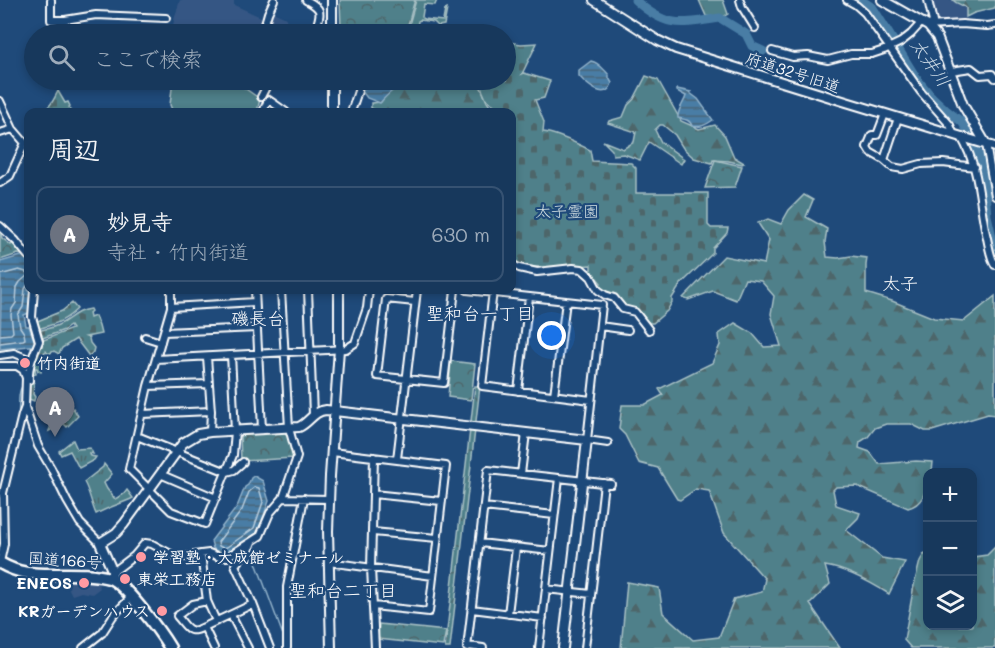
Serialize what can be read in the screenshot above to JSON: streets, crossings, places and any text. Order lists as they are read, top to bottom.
{
  "streets": {
    "highway": ["国道166号"],
    "street": ["府道32号旧道"]
  },
  "districts": [
    "太子",
    "聖和台一丁目",
    "磯長台",
    "聖和台二丁目"
  ],
  "water": ["太井川"],
  "parks": ["太子霊園"],
  "places": [
    "竹内街道",
    "学習塾・大成館ゼミナール",
    "東栄工務店",
    "ENEOS",
    "KRガーデンハウス"
  ],
  "page": {
    "search": "ここで検索",
    "heading": "周辺",
    "list": [
      {
        "mark": "A",
        "name": "妙見寺",
        "note": "寺社 · 竹内街道",
        "value": "630 m"
      }
    ],
    "pins": "A",
    "map_buttons": ["+", "−"]
  }
}
